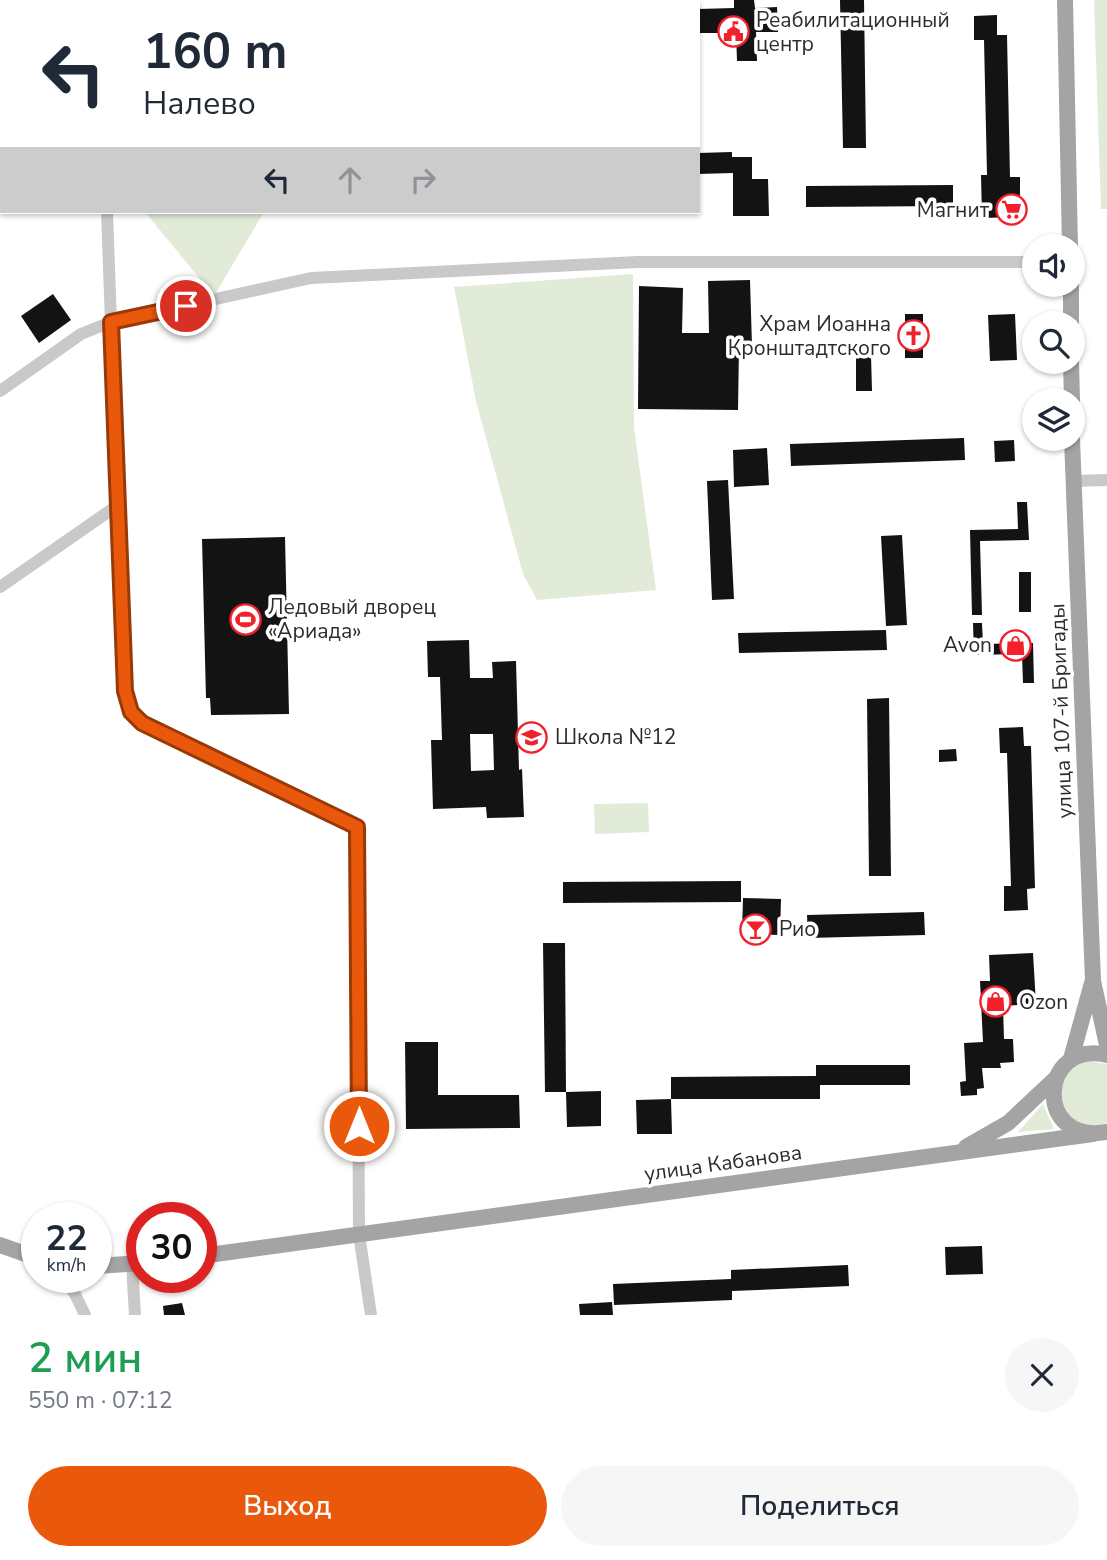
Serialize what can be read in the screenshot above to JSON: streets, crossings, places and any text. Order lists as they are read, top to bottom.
{
  "streets": {
    "main road": ["улица 107-й Бригады", "улица Кабанова"]
  },
  "places": {
    "public building": ["Реабилитационный центр"],
    "supermarket": ["Магнит"],
    "church": ["Храм Иоанна Кронштадтского"],
    "sports": ["Ледовый дворец «Ариада»"],
    "shop": ["Avon", "Ozon"],
    "school or university": ["Школа №12"],
    "bar": ["Рио"]
  },
  "page": {
    "turn": ["160 m", "Налево"],
    "speed": "22 km/h",
    "limit": "30",
    "heading": ["2 мин", "550 m · 07:12"],
    "buttons": ["Выход", "Поделиться"]
  }
}
